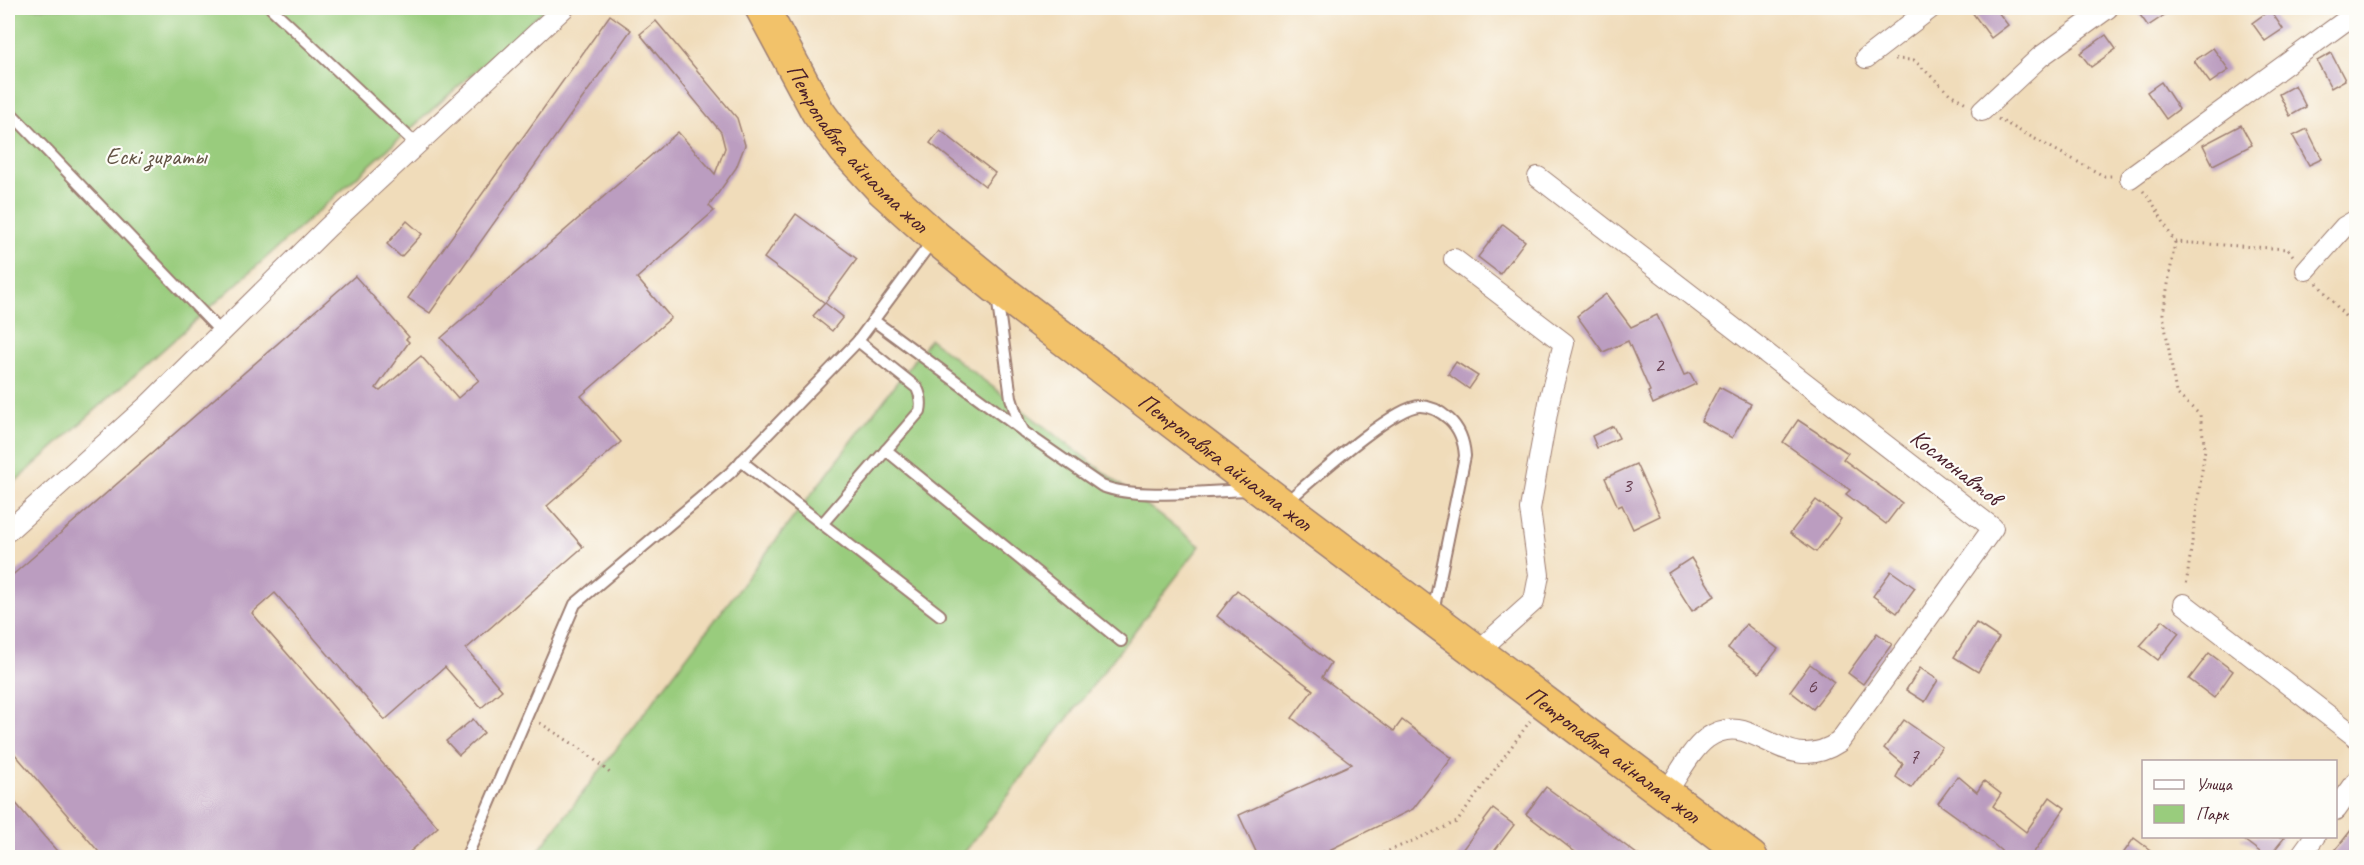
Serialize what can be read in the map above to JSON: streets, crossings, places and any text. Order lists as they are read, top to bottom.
{
  "streets": {
    "highway": ["Петропавлға айналма жол"],
    "street": ["Космонавтов"]
  },
  "crossings": [
    ["Петропавлға айналма жол", "Космонавтов"]
  ],
  "parks": ["Ескі зираты"],
  "house_numbers": [
    "2",
    "3",
    "6",
    "7"
  ],
  "legend": ["Улица", "Парк"]
}
